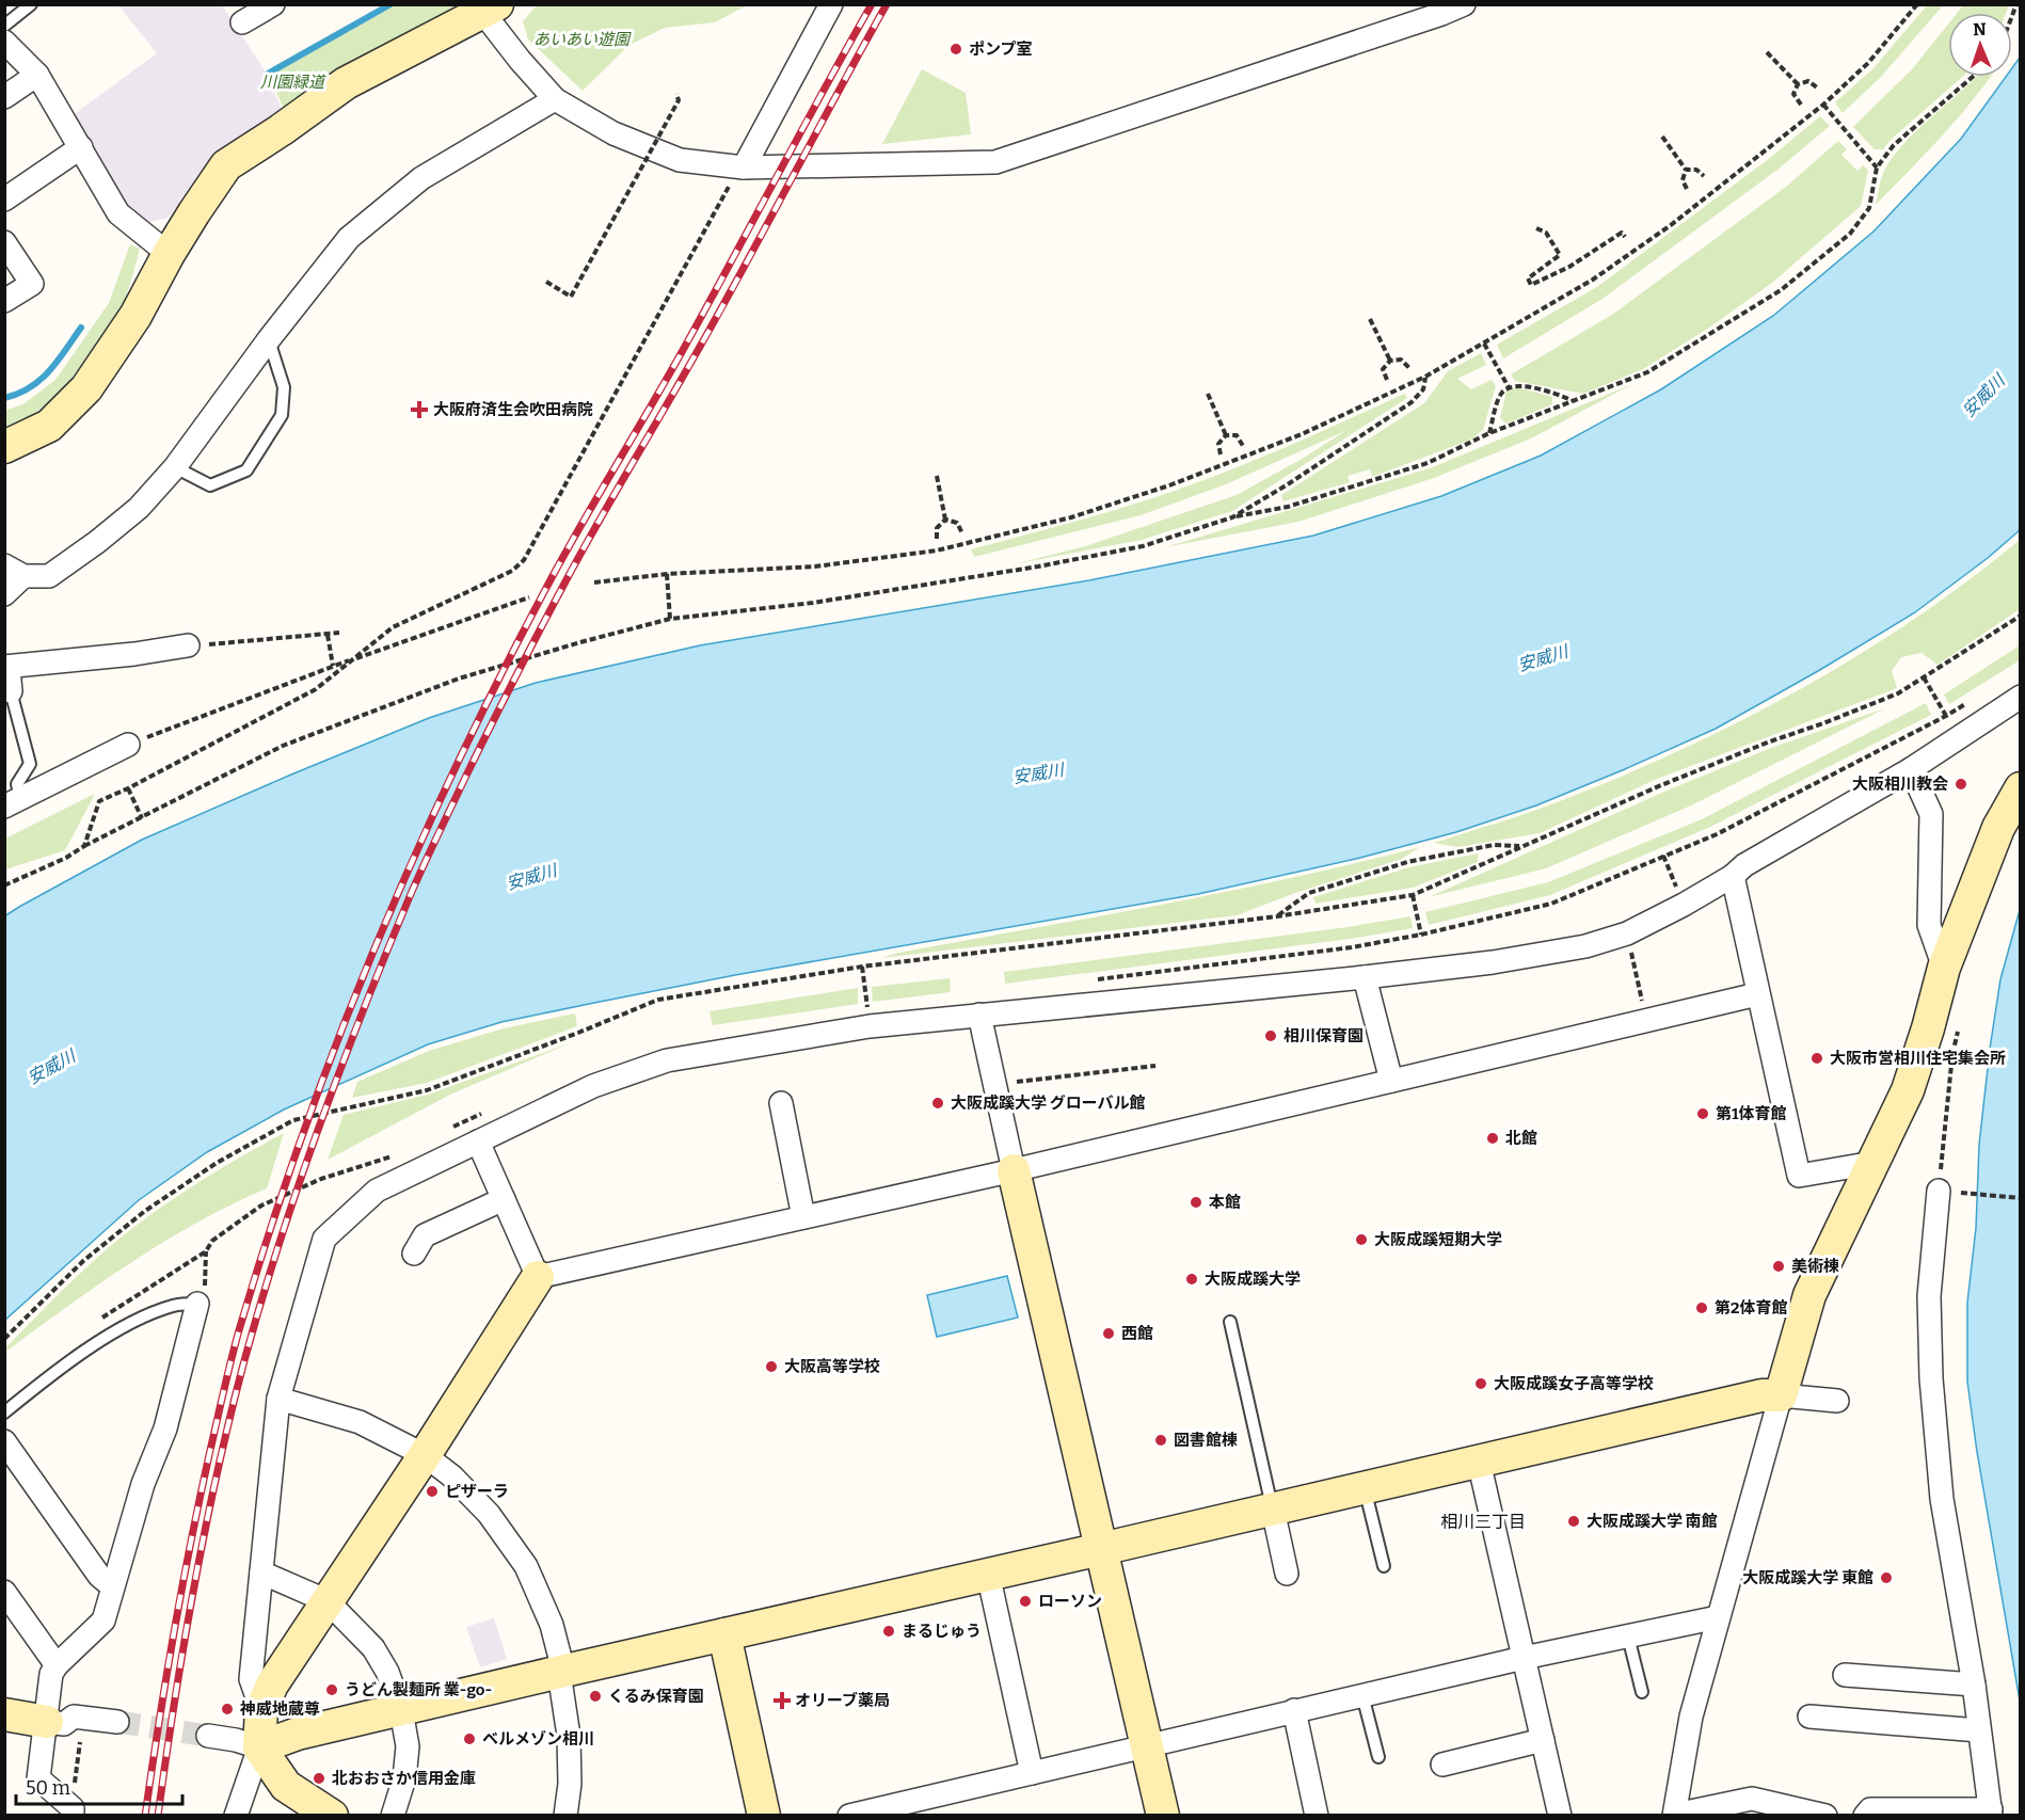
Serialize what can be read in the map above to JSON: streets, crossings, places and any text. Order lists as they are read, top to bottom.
{
  "districts": ["相川三丁目"],
  "water": ["安威川"],
  "parks": ["あいあい遊園", "川園緑道"],
  "places": {
    "other": [
      "ポンプ室",
      "大阪相川教会",
      "相川保育園",
      "大阪市営相川住宅集会所",
      "大阪成蹊大学 グローバル館",
      "第1体育館",
      "北館",
      "本館",
      "大阪成蹊短期大学",
      "美術棟",
      "大阪成蹊大学",
      "第2体育館",
      "西館",
      "大阪高等学校",
      "大阪成蹊女子高等学校",
      "図書館棟",
      "ピザーラ",
      "大阪成蹊大学 南館",
      "大阪成蹊大学 東館",
      "ローソン",
      "まるじゅう",
      "うどん製麺所 業-go-",
      "くるみ保育園",
      "神威地蔵尊",
      "ベルメゾン相川",
      "北おおさか信用金庫"
    ],
    "health": ["大阪府済生会吹田病院", "オリーブ薬局"]
  },
  "scale_bar": "50 m",
  "north": "top"
}
